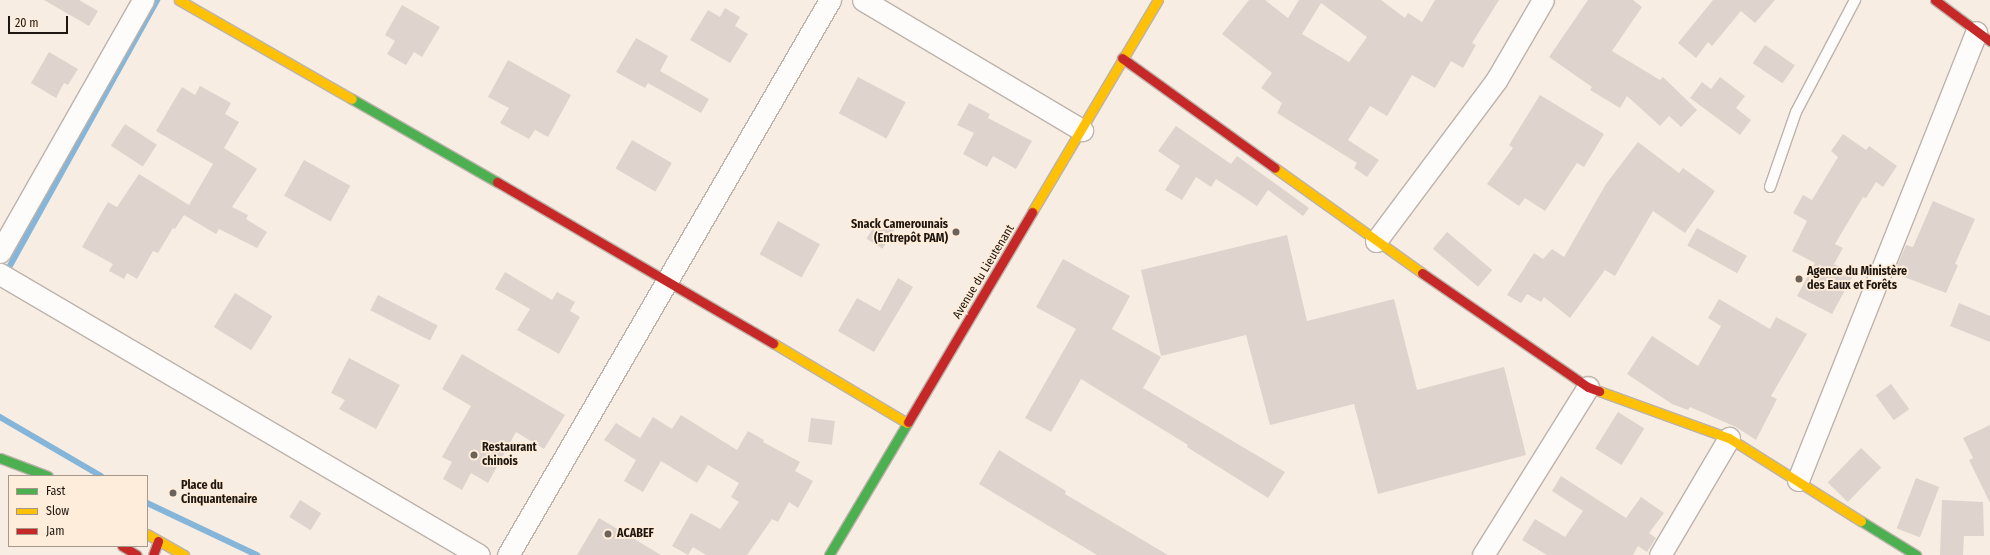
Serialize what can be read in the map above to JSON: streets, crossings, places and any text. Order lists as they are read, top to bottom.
{
  "streets": {
    "street": ["Avenue du Lieutenant"]
  },
  "places": [
    "Snack Camerounais (Entrepôt PAM)",
    "Agence du Ministère des Eaux et Forêts",
    "Restaurant chinois",
    "Place du Cinquantenaire",
    "ACABEF"
  ],
  "legend": ["Fast", "Slow", "Jam"],
  "scale_bar": "20 m"
}
